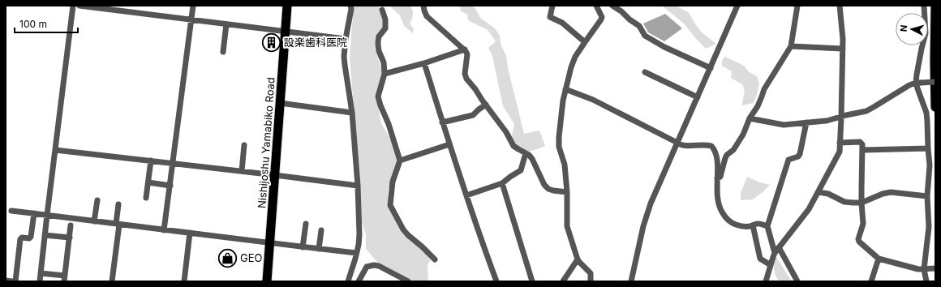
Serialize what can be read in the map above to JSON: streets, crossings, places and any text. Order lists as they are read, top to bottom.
{
  "streets": {
    "highway": ["Nishijoshu Yamabiko Road"]
  },
  "places": {
    "building": ["設楽歯科医院"],
    "shop": ["GEO"]
  },
  "scale_bar": "100 m",
  "north": "left"
}
